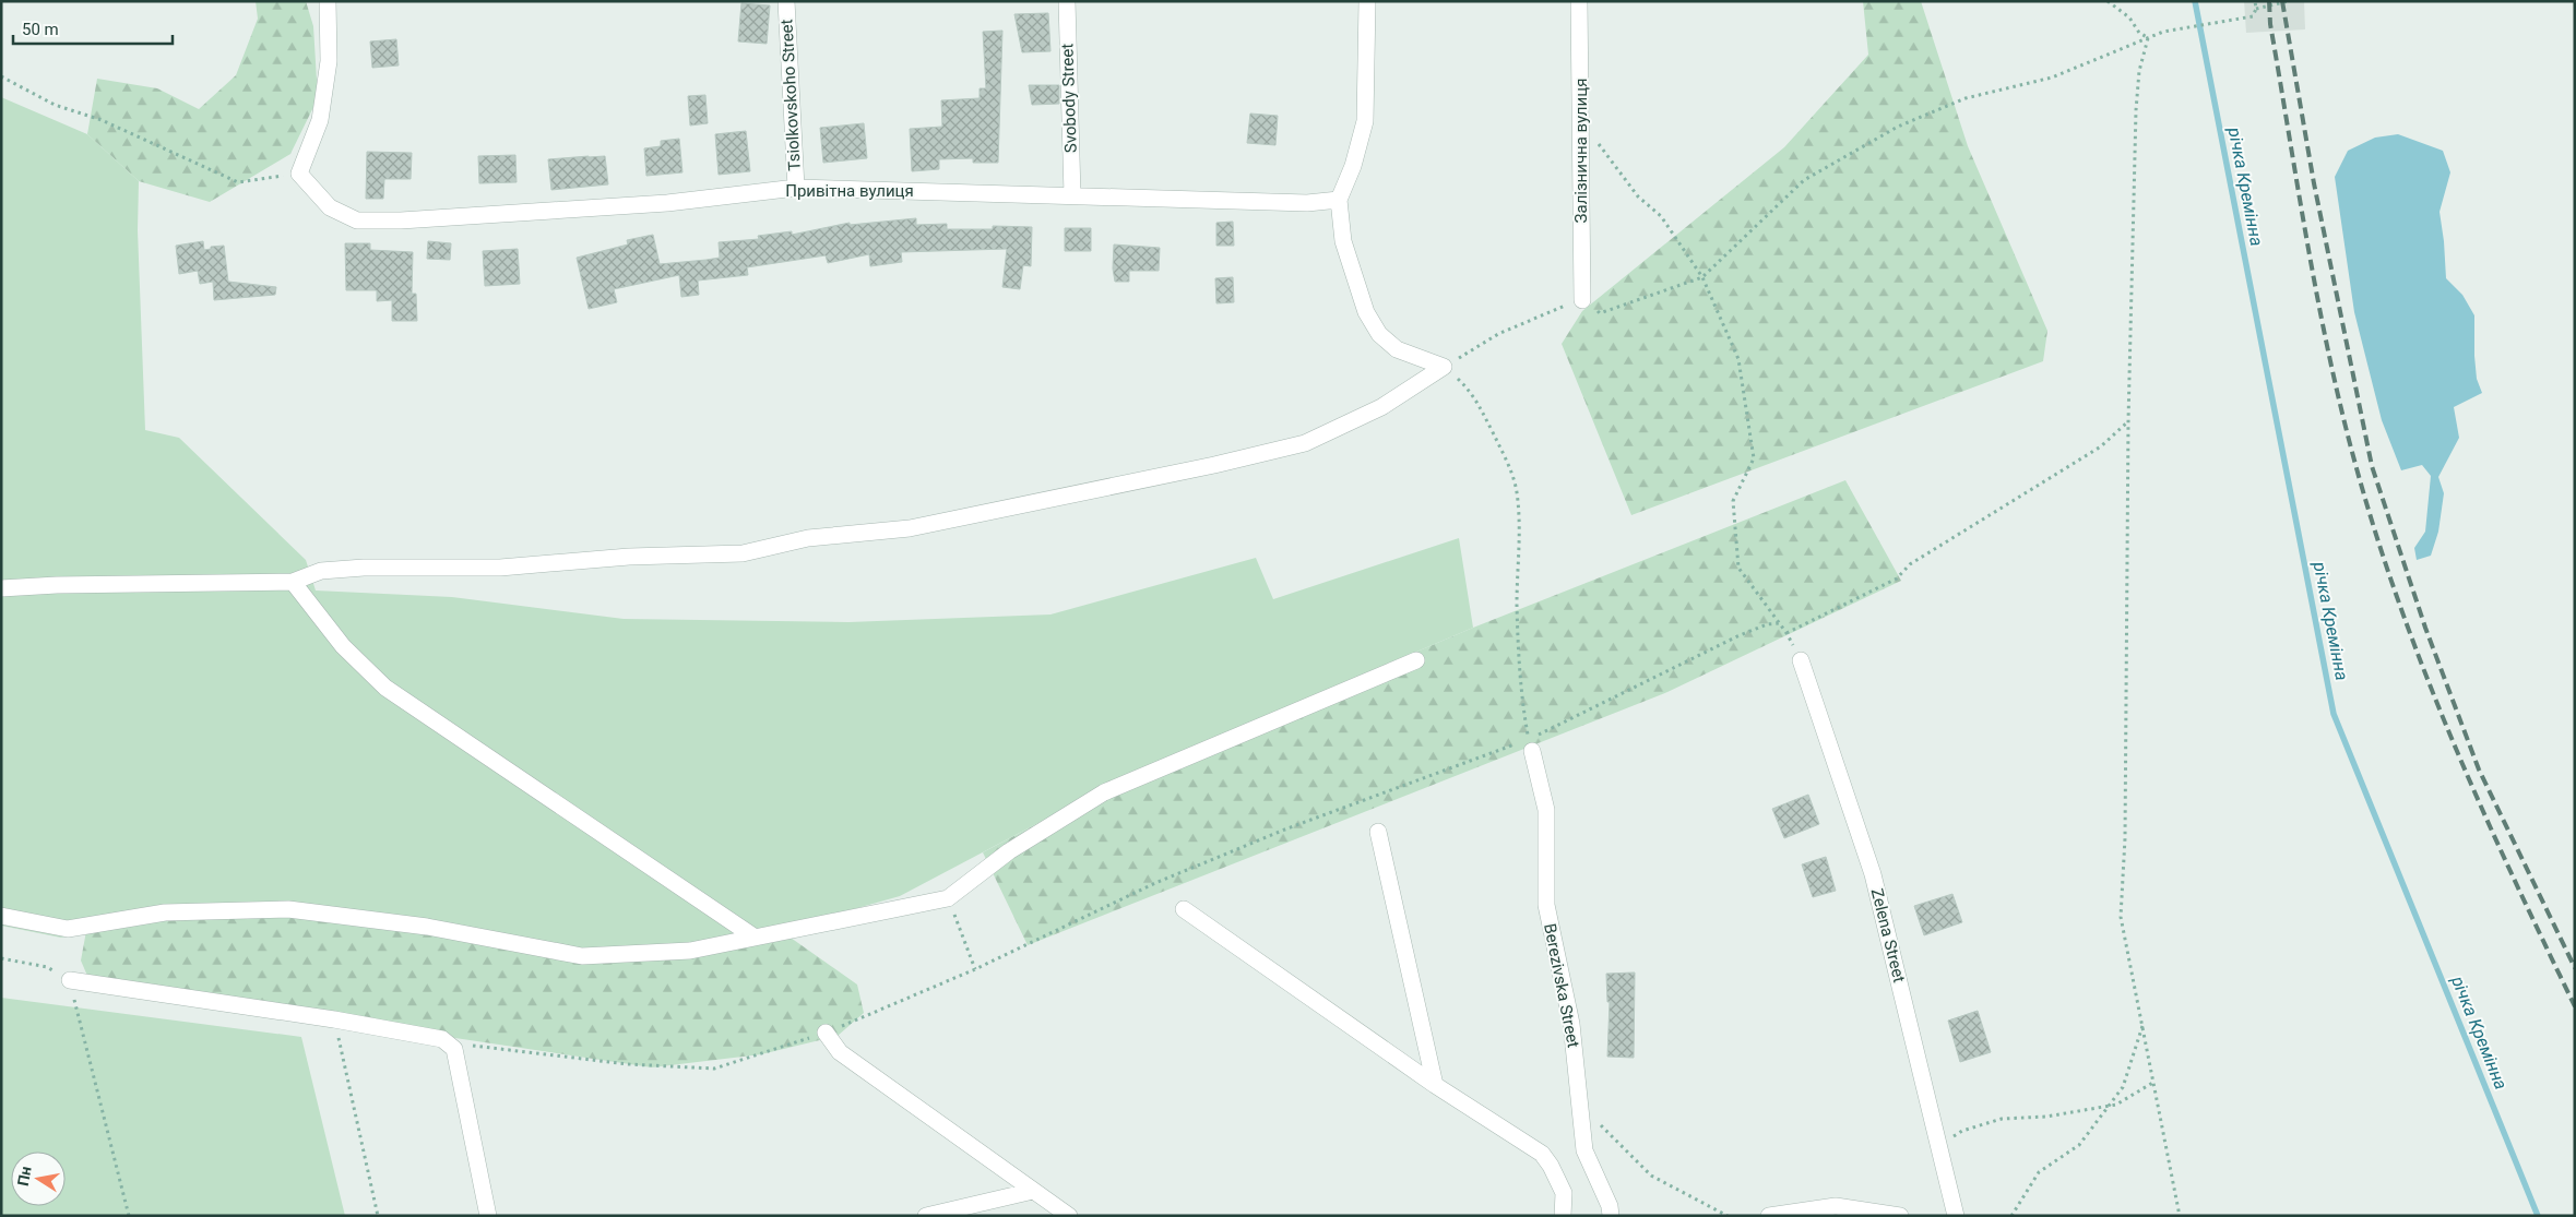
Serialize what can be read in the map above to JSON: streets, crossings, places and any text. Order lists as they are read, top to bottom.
{
  "streets": {
    "street": [
      "Tsiolkovskoho Street",
      "Svobody Street",
      "Залізнична вулиця",
      "Привітна вулиця",
      "Zelena Street",
      "Berezivska Street"
    ]
  },
  "crossings": [
    ["Tsiolkovskoho Street", "Привітна вулиця"],
    ["Svobody Street", "Привітна вулиця"]
  ],
  "water": ["річка Кремінна"],
  "scale_bar": "50 m",
  "north": "left"
}
